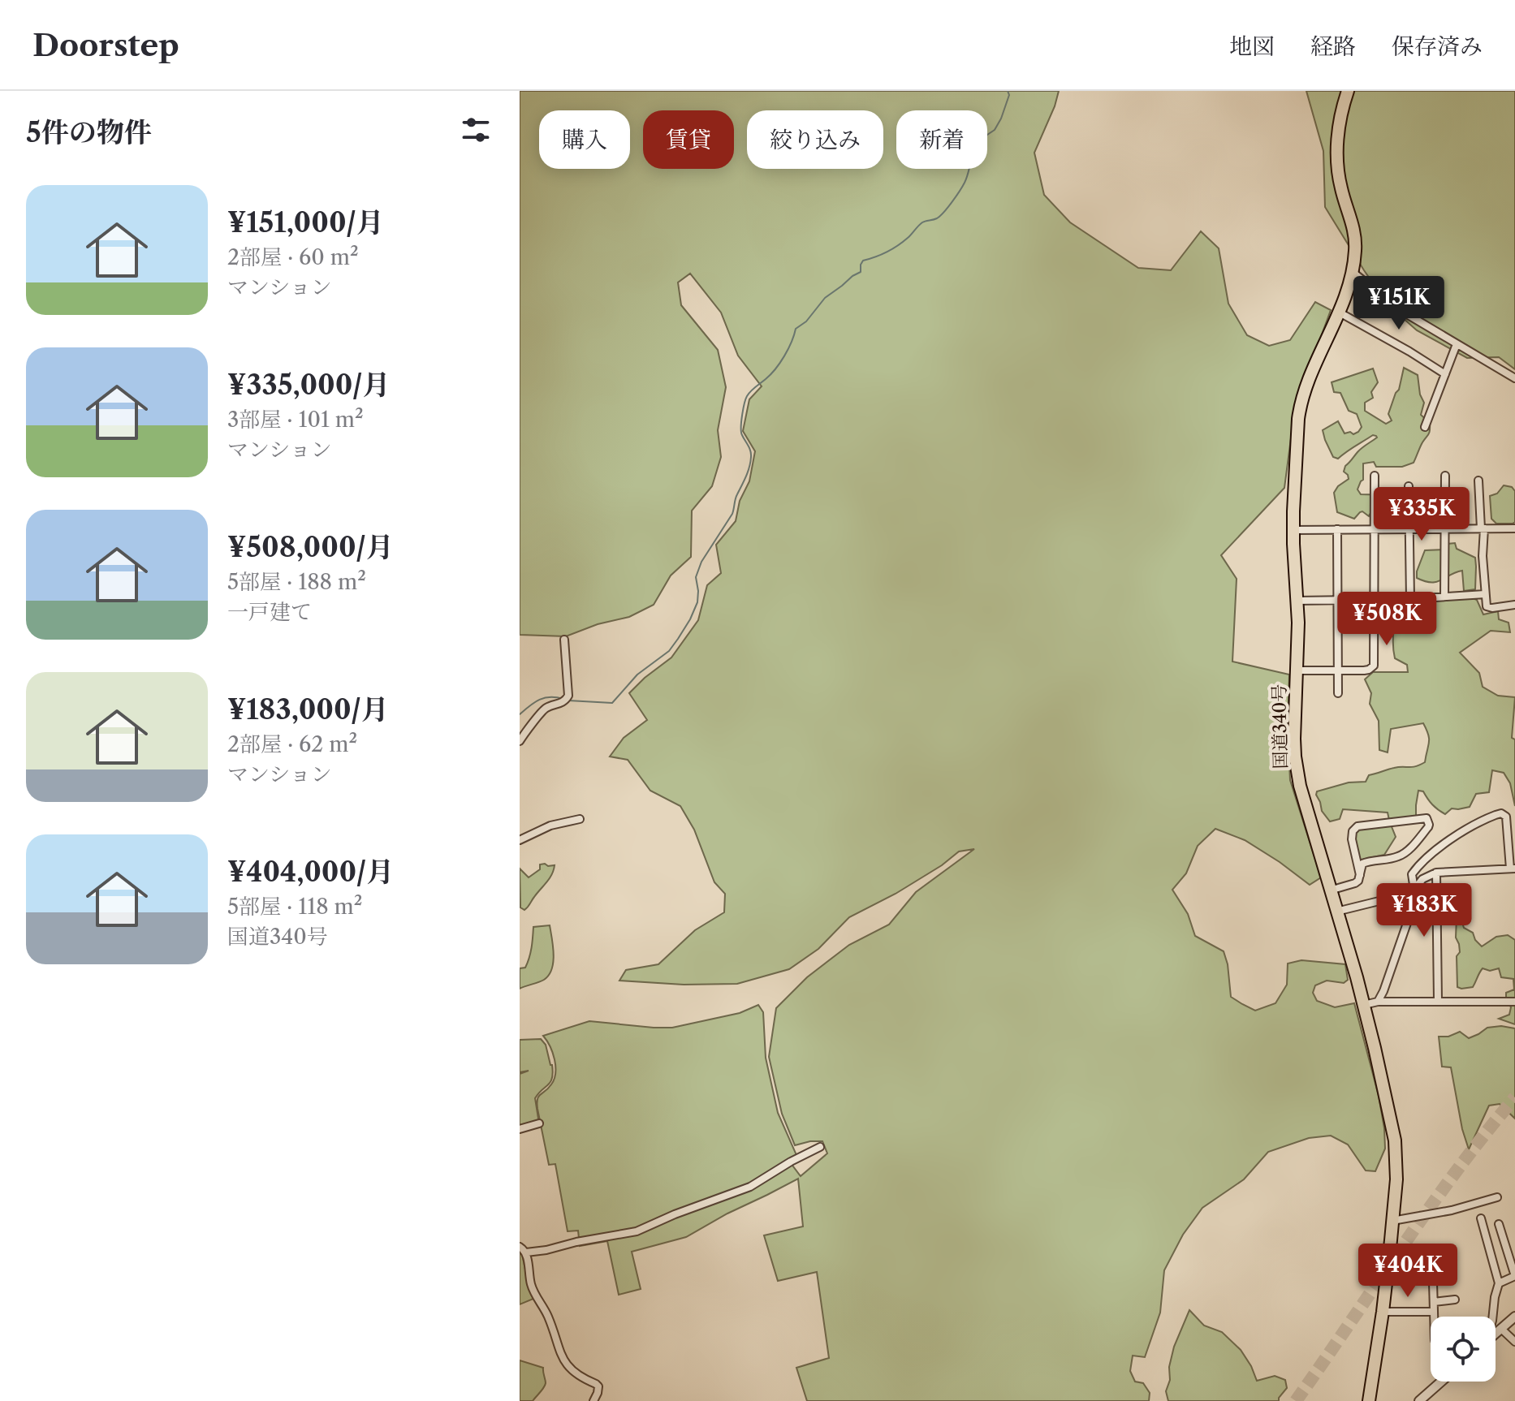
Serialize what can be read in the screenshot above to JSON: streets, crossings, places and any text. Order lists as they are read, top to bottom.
{
  "streets": {
    "highway": ["国道340号"]
  },
  "page": {
    "header": "Doorstep",
    "nav": ["地図", "経路", "保存済み"],
    "heading": "5件の物件",
    "chip": [
      "購入",
      "賃貸",
      "絞り込み",
      "新着"
    ],
    "list": [
      {
        "name": "¥151,000/月",
        "note": "2部屋 · 60 m² · マンション"
      },
      {
        "name": "¥335,000/月",
        "note": "3部屋 · 101 m² · マンション"
      },
      {
        "name": "¥508,000/月",
        "note": "5部屋 · 188 m² · 一戸建て"
      },
      {
        "name": "¥183,000/月",
        "note": "2部屋 · 62 m² · マンション"
      },
      {
        "name": "¥404,000/月",
        "note": "5部屋 · 118 m² · 国道340号"
      }
    ],
    "price": [
      "¥151K",
      "¥335K",
      "¥508K",
      "¥183K",
      "¥404K"
    ]
  }
}
